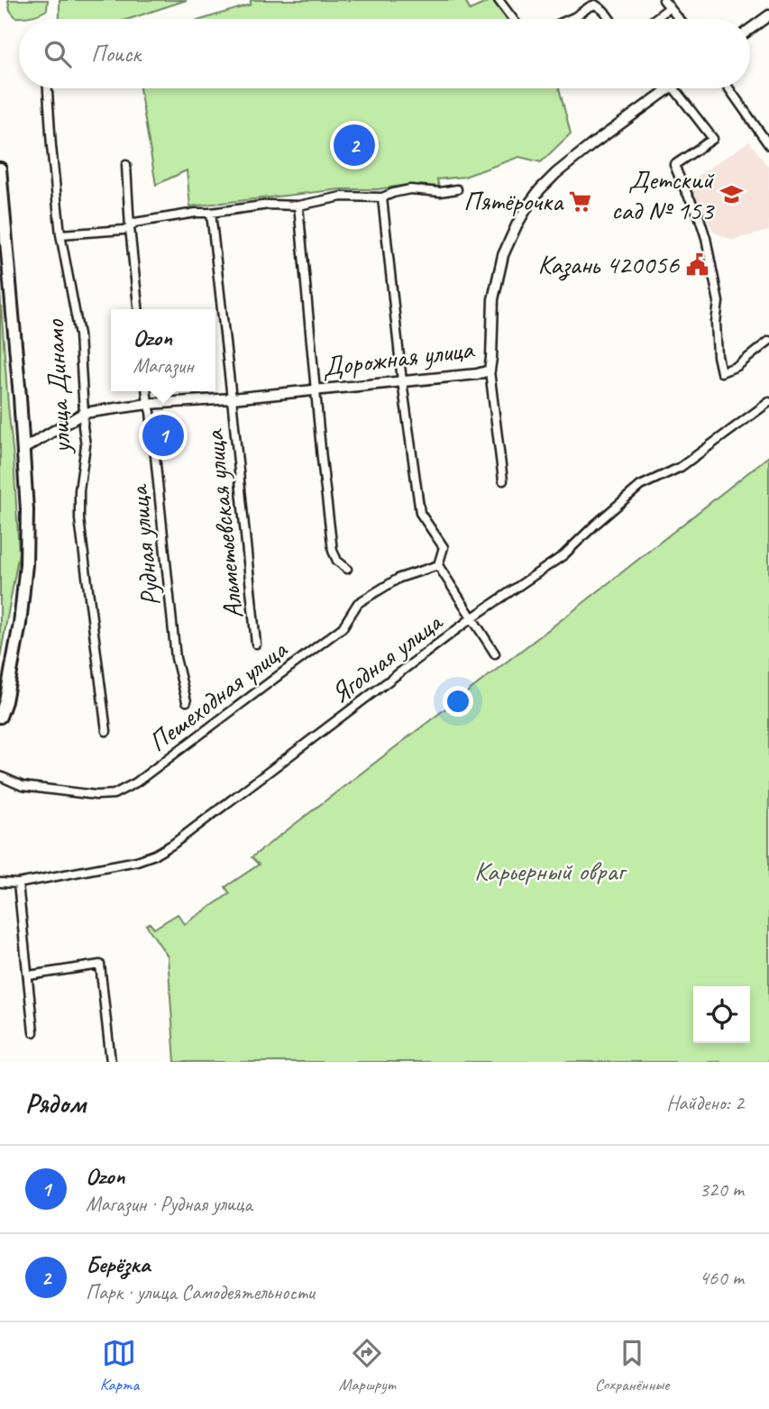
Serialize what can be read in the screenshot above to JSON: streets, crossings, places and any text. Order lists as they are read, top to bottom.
{
  "streets": {
    "street": [
      "Дорожная улица",
      "улица Динамо",
      "Альметьевская улица",
      "Рудная улица",
      "Ягодная улица",
      "Пешеходная улица"
    ]
  },
  "crossings": [
    ["Дорожная улица", "улица Динамо"],
    ["Дорожная улица", "Альметьевская улица"],
    ["Дорожная улица", "Рудная улица"]
  ],
  "parks": ["Карьерный овраг"],
  "places": {
    "school or university": ["Детский сад № 153"],
    "supermarket": ["Пятёрочка"],
    "public building": ["Казань 420056"]
  },
  "page": {
    "search": "Поиск",
    "pins": ["2", "1"],
    "popup": ["Ozon", "Магазин"],
    "heading": ["Рядом", "Найдено: 2"],
    "list": [
      {
        "mark": "1",
        "name": "Ozon",
        "note": "Магазин · Рудная улица",
        "value": "320 m"
      },
      {
        "mark": "2",
        "name": "Берёзка",
        "note": "Парк · улица Самодеятельности",
        "value": "460 m"
      }
    ],
    "nav": ["Карта", "Маршрут", "Сохранённые"]
  }
}
